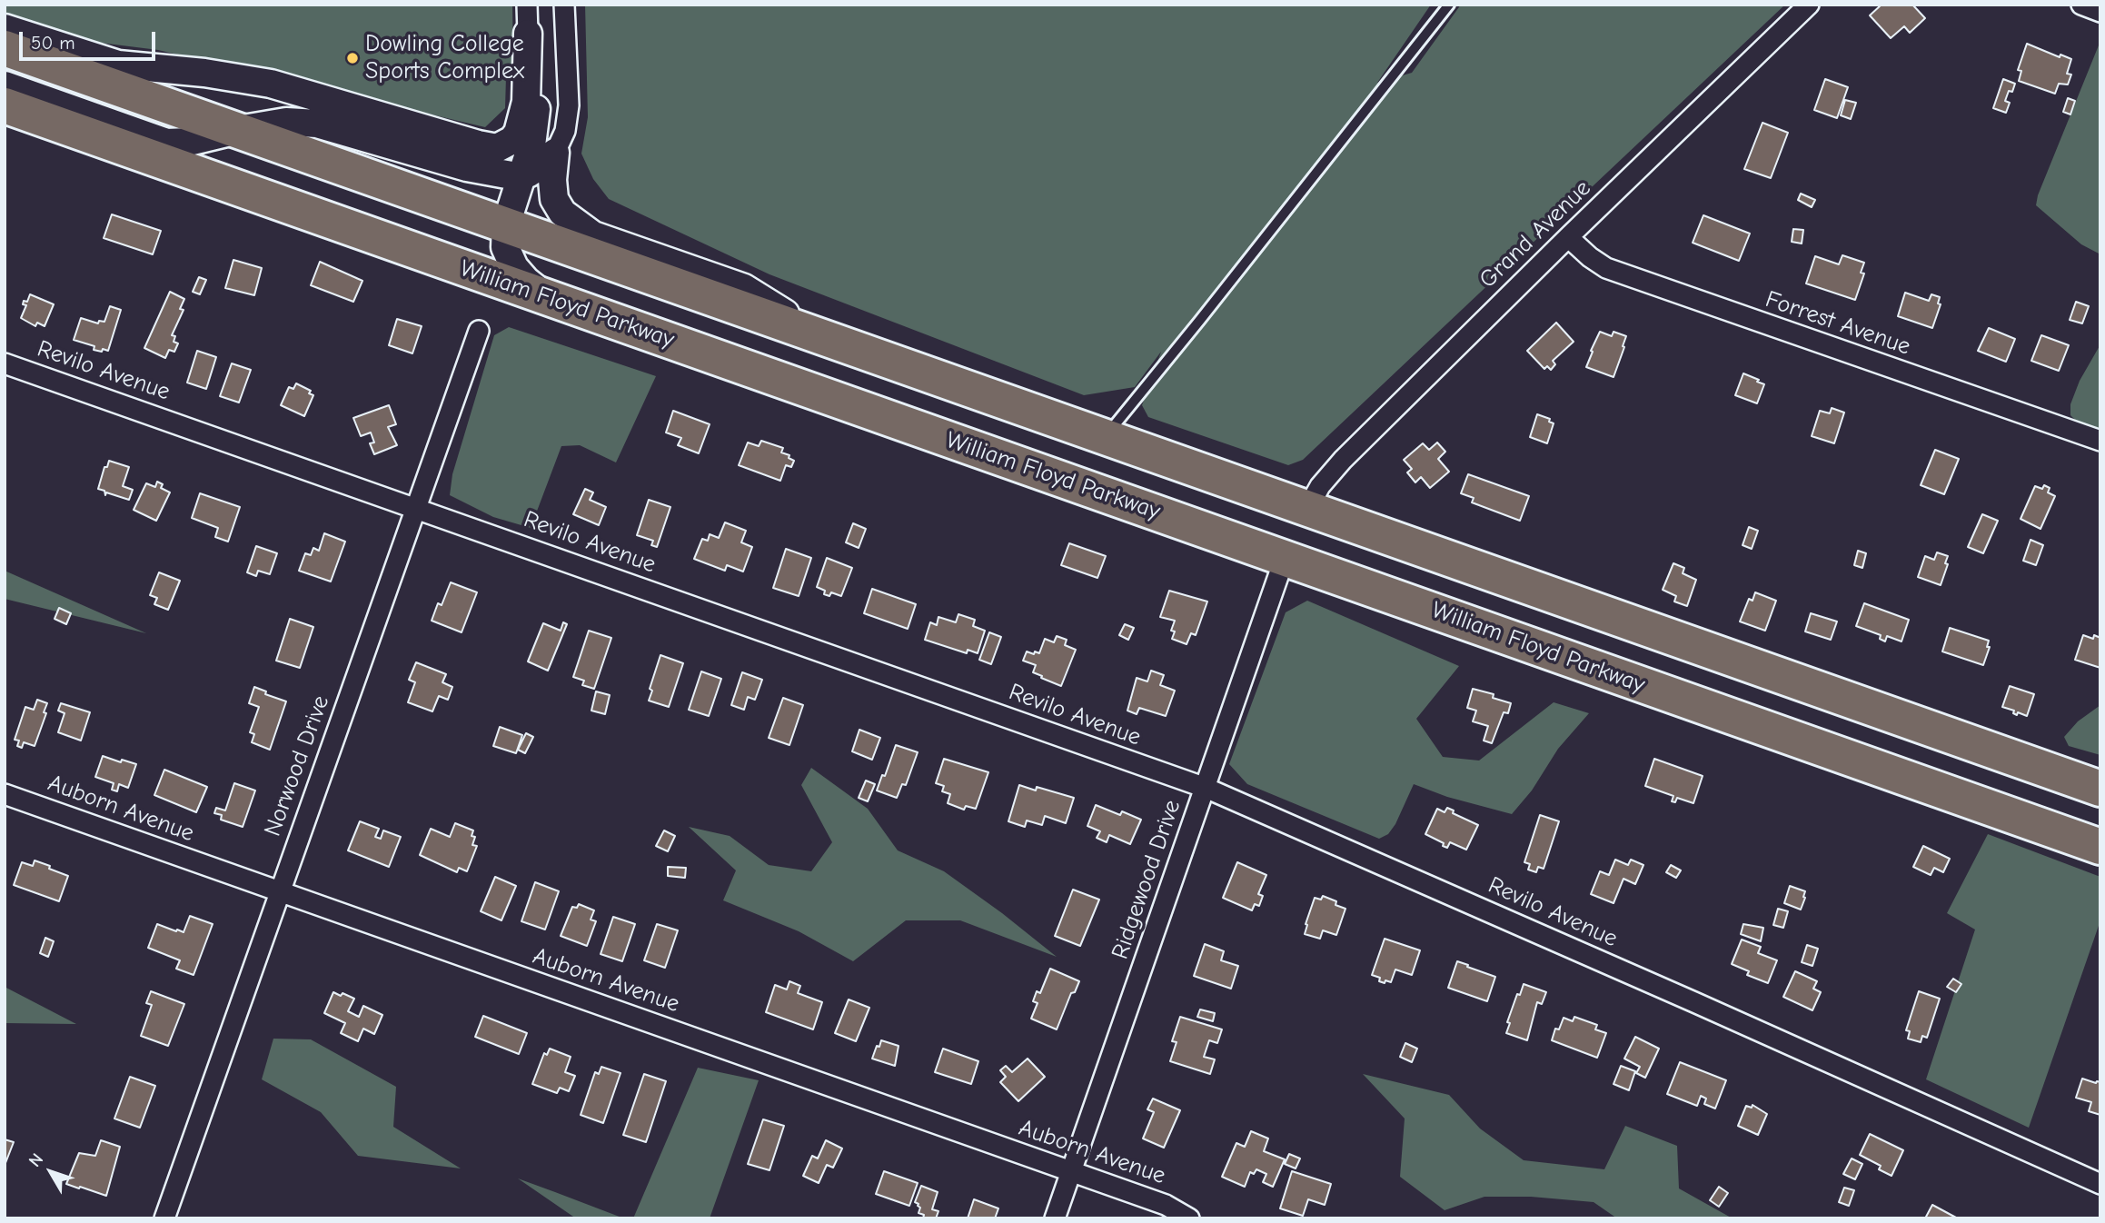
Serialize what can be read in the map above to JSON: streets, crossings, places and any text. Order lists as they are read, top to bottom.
{
  "streets": {
    "highway": ["William Floyd Parkway"],
    "street": [
      "Grand Avenue",
      "Forrest Avenue",
      "Revilo Avenue",
      "Norwood Drive",
      "Auborn Avenue",
      "Ridgewood Drive"
    ]
  },
  "crossings": [
    ["Grand Avenue", "Forrest Avenue"],
    ["William Floyd Parkway", "Ridgewood Drive"],
    ["Revilo Avenue", "Norwood Drive"],
    ["Revilo Avenue", "Ridgewood Drive"],
    ["Norwood Drive", "Auborn Avenue"],
    ["Auborn Avenue", "Ridgewood Drive"]
  ],
  "places": ["Dowling College Sports Complex"],
  "scale_bar": "50 m",
  "north": "top left"
}
